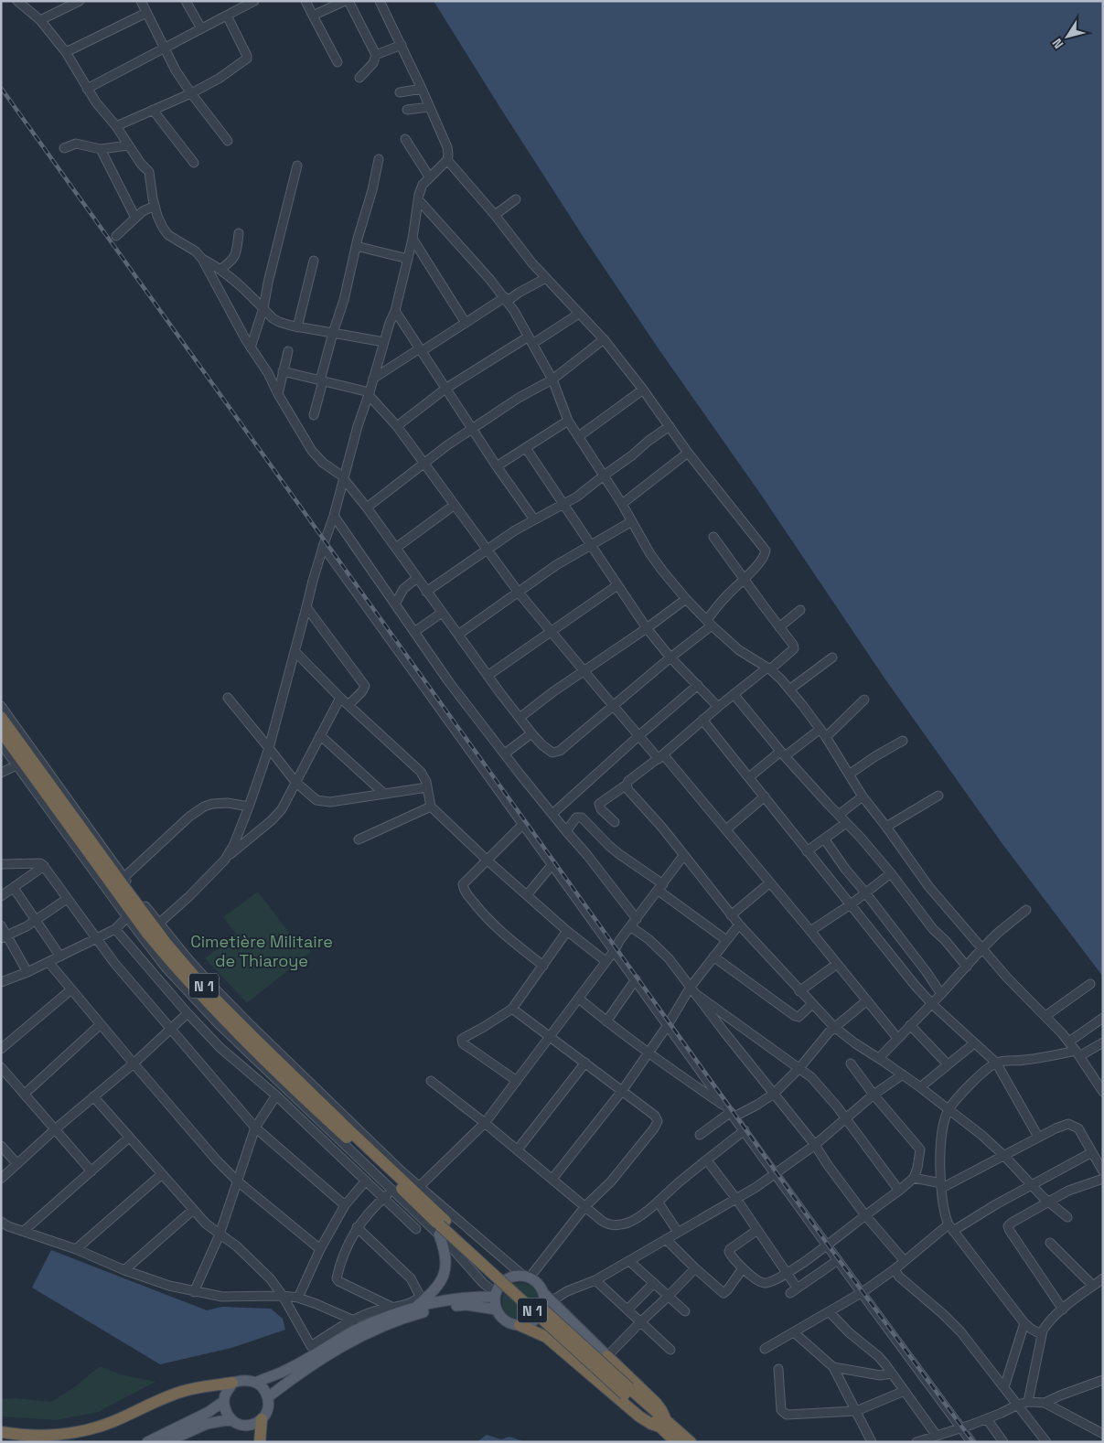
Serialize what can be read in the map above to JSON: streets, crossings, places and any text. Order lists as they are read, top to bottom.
{
  "streets": {
    "highway": ["N 1"]
  },
  "parks": ["Cimetière Militaire de Thiaroye"],
  "north": "bottom left"
}
